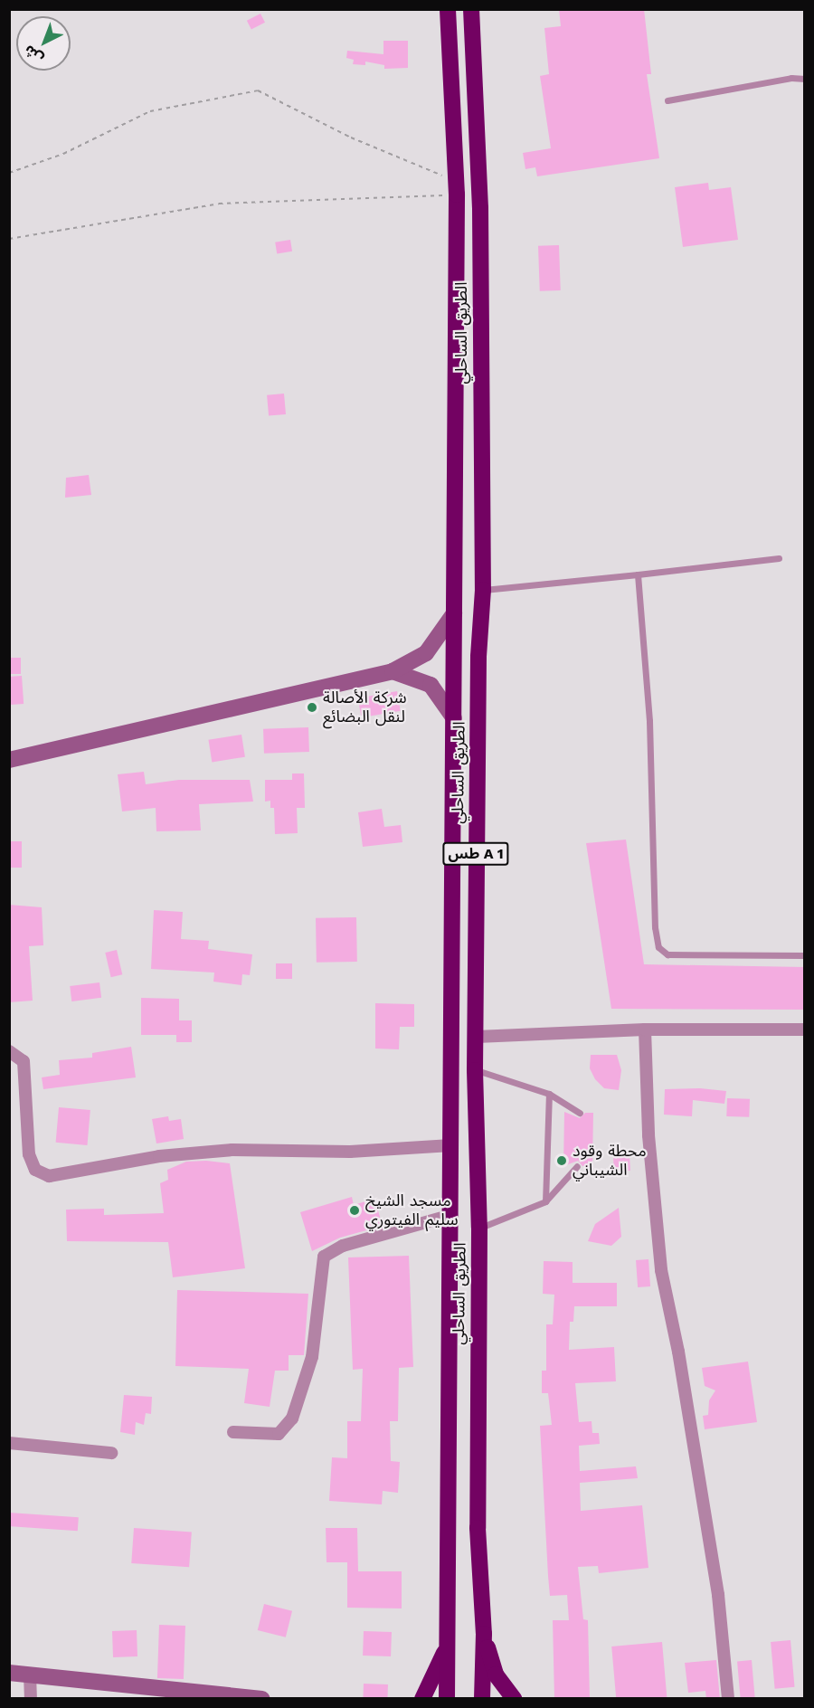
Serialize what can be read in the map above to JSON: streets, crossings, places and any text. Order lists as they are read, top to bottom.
{
  "streets": {
    "highway": ["الطريق الساحلي", "طس A 1"]
  },
  "places": ["شركة الأصالة لنقل البضائع", "محطة وقود الشيباني", "مسجد الشيخ سليم الفيتوري"],
  "north": "bottom left"
}
